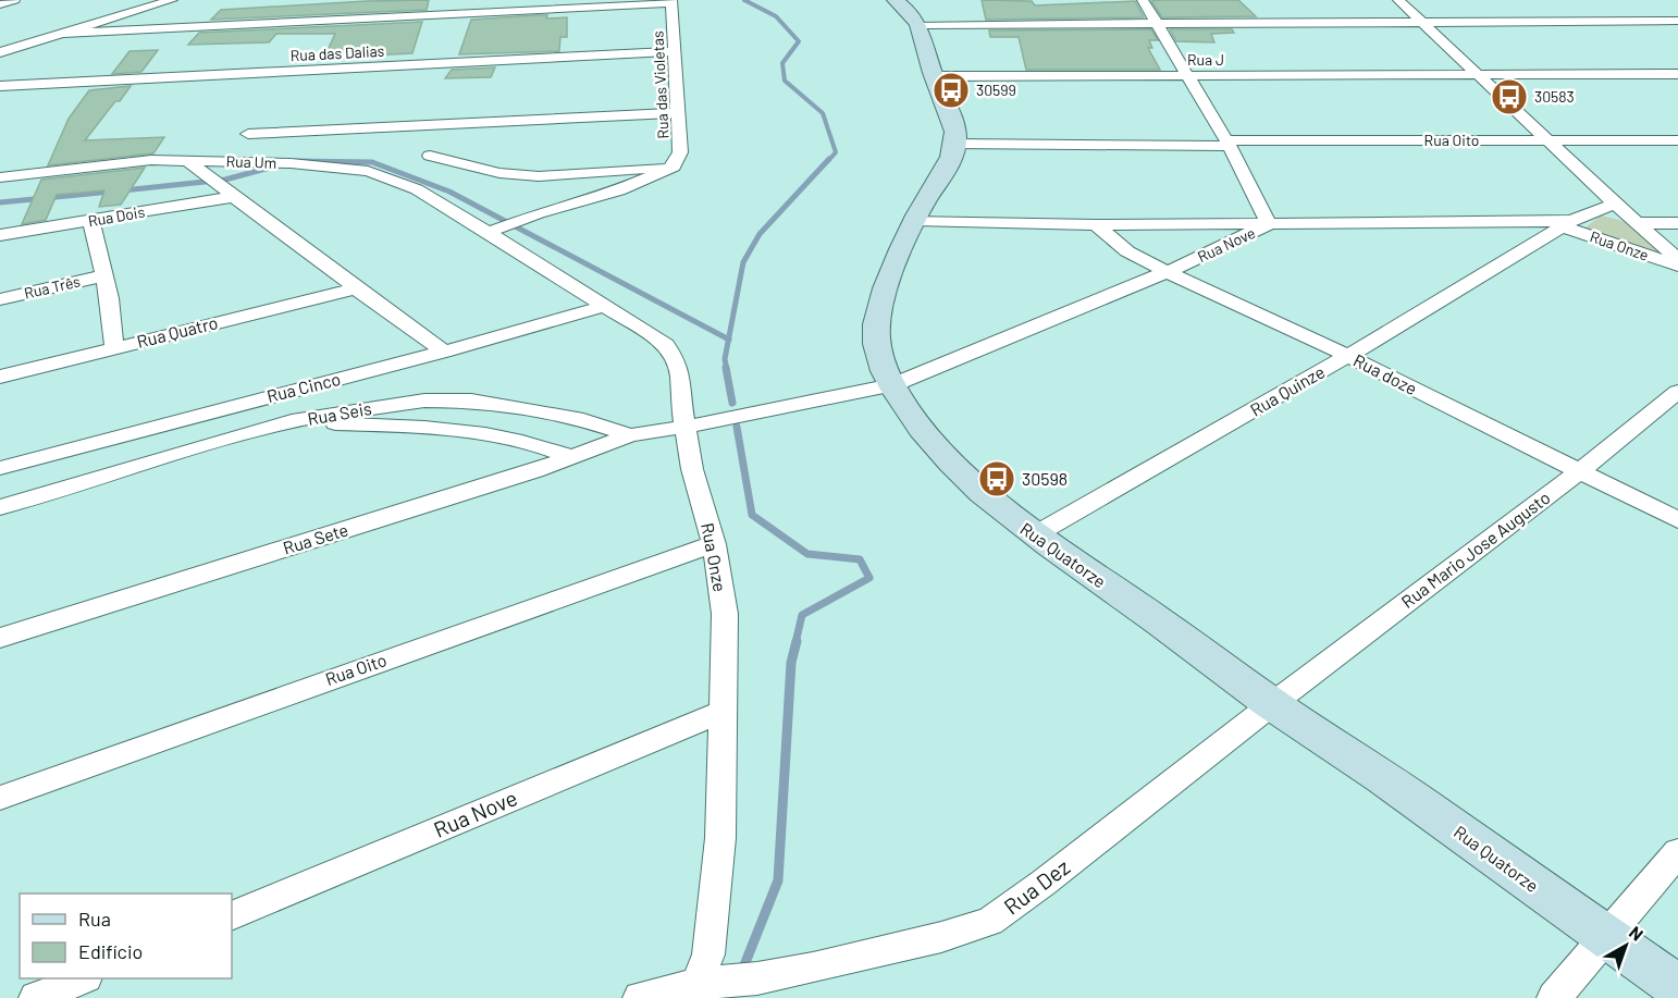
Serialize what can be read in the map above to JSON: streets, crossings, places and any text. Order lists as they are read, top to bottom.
{
  "streets": {
    "street": [
      "Rua das Dalias",
      "Rua J",
      "Rua das Violetas",
      "Rua Oito",
      "Rua Um",
      "Rua Dois",
      "Rua Nove",
      "Rua Onze",
      "Rua Três",
      "Rua Quatro",
      "Rua doze",
      "Rua Cinco",
      "Rua Quinze",
      "Rua Seis",
      "Rua Sete",
      "Rua Mario Jose Augusto",
      "Rua Quatorze",
      "Rua Dez"
    ]
  },
  "crossings": [
    ["Rua das Dalias", "Rua das Violetas"],
    ["Rua das Violetas", "Rua Um"],
    ["Rua Oito", "Rua Onze"],
    ["Rua Oito", "Rua Quatorze"],
    ["Rua Um", "Rua Onze"],
    ["Rua Nove", "Rua Onze"],
    ["Rua Nove", "Rua doze"],
    ["Rua Nove", "Rua Seis"],
    ["Rua Nove", "Rua Quatorze"],
    ["Rua Onze", "Rua Cinco"],
    ["Rua Onze", "Rua Quinze"],
    ["Rua Onze", "Rua Seis"],
    ["Rua Onze", "Rua Dez"],
    ["Rua doze", "Rua Quinze"],
    ["Rua doze", "Rua Mario Jose Augusto"],
    ["Rua Quinze", "Rua Quatorze"],
    ["Rua Seis", "Rua Sete"],
    ["Rua Mario Jose Augusto", "Rua Quatorze"],
    ["Rua Mario Jose Augusto", "Rua Dez"],
    ["Rua Quatorze", "Rua Dez"]
  ],
  "places": {
    "bus stop": ["30599", "30583", "30598"]
  },
  "legend": ["Rua", "Edifício"],
  "north": "top right"
}
